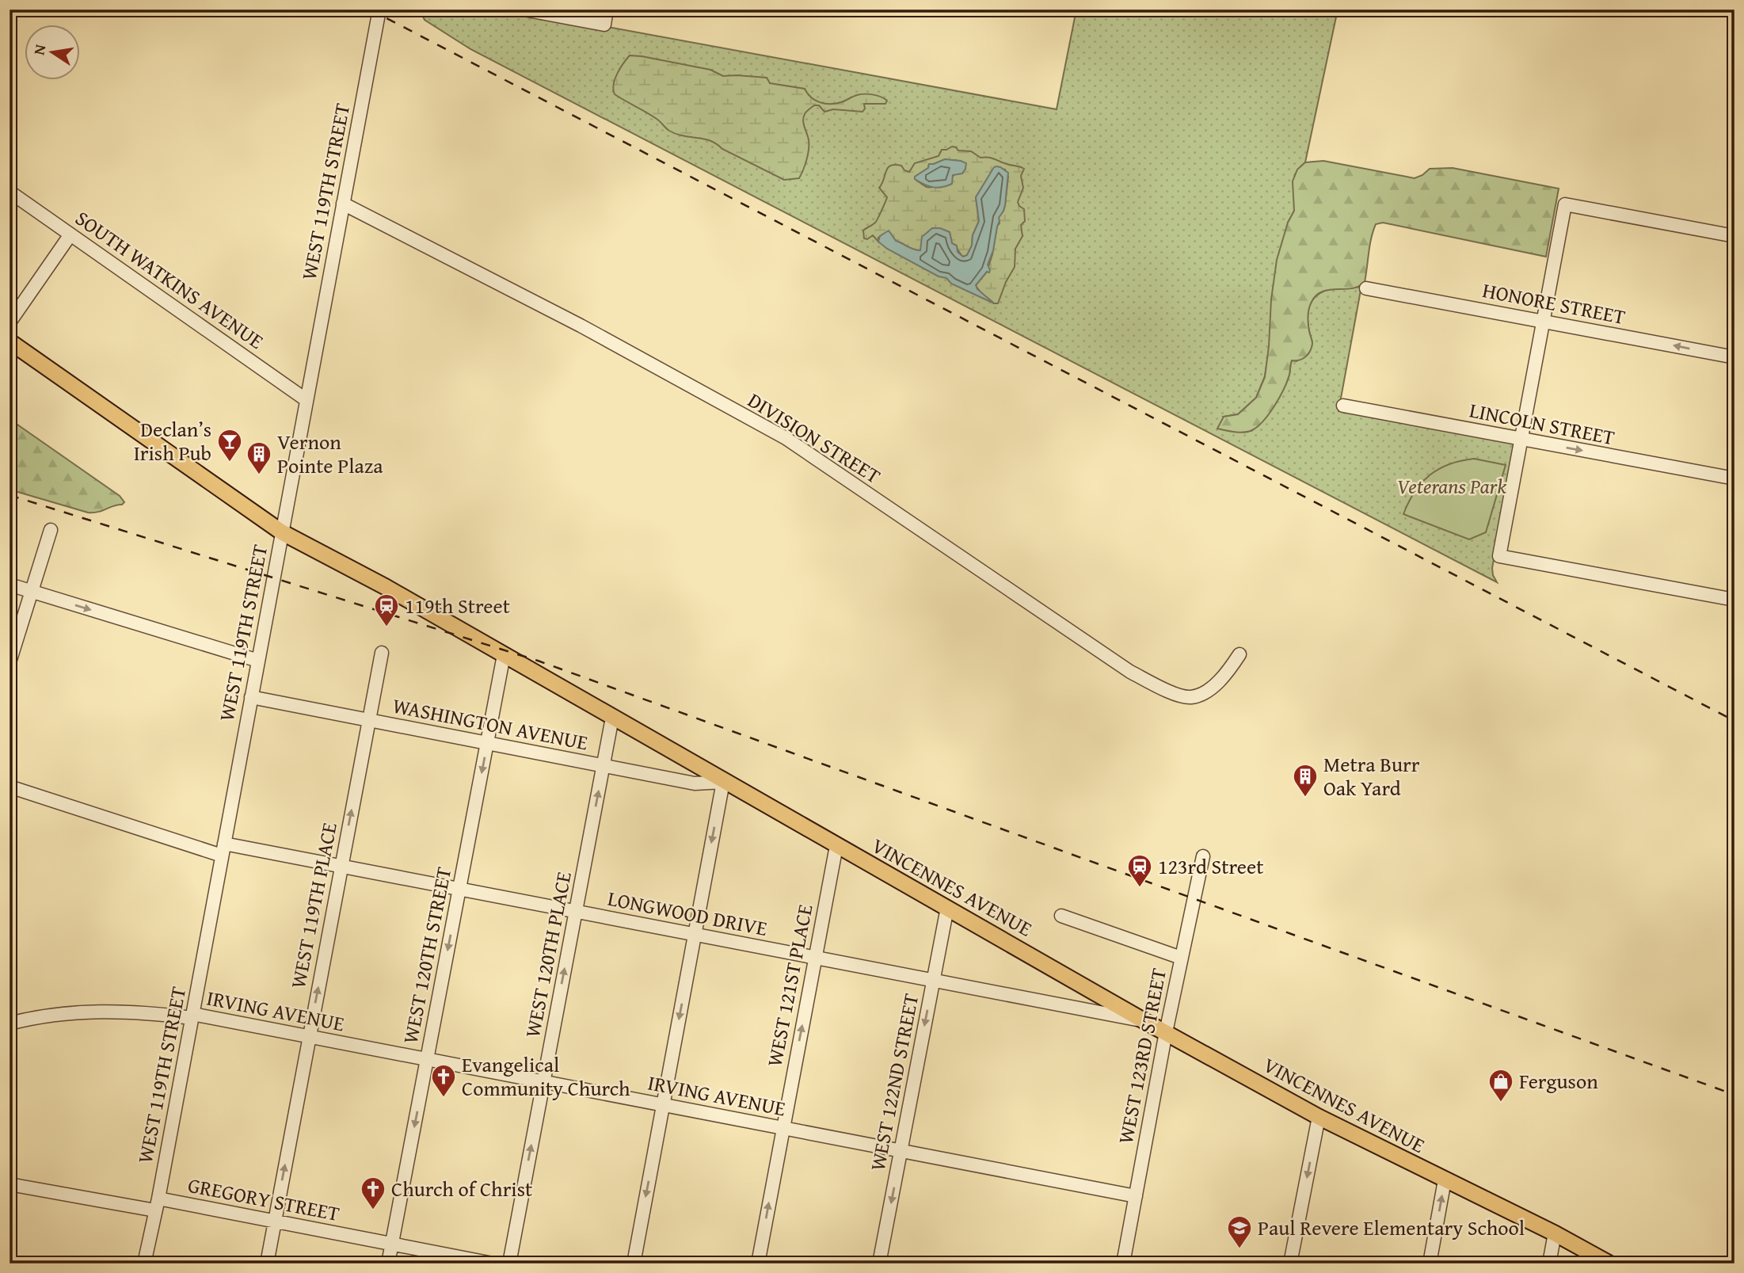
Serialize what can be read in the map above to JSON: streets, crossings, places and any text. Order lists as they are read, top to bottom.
{
  "streets": {
    "main road": ["VINCENNES AVENUE"],
    "street": [
      "WEST 119TH STREET",
      "SOUTH WATKINS AVENUE",
      "HONORE STREET",
      "LINCOLN STREET",
      "DIVISION STREET",
      "WASHINGTON AVENUE",
      "WEST 119TH PLACE",
      "LONGWOOD DRIVE",
      "WEST 120TH PLACE",
      "WEST 120TH STREET",
      "WEST 121ST PLACE",
      "IRVING AVENUE",
      "WEST 123RD STREET",
      "WEST 122ND STREET",
      "GREGORY STREET"
    ]
  },
  "crossings": [
    ["WEST 119TH STREET", "SOUTH WATKINS AVENUE"],
    ["WEST 119TH STREET", "DIVISION STREET"],
    ["WEST 119TH STREET", "WASHINGTON AVENUE"],
    ["WEST 119TH STREET", "VINCENNES AVENUE"],
    ["WEST 119TH STREET", "LONGWOOD DRIVE"],
    ["WEST 119TH STREET", "IRVING AVENUE"],
    ["WEST 119TH STREET", "GREGORY STREET"],
    ["WASHINGTON AVENUE", "VINCENNES AVENUE"],
    ["WASHINGTON AVENUE", "WEST 119TH PLACE"],
    ["WASHINGTON AVENUE", "WEST 120TH PLACE"],
    ["WASHINGTON AVENUE", "WEST 120TH STREET"],
    ["VINCENNES AVENUE", "LONGWOOD DRIVE"],
    ["VINCENNES AVENUE", "WEST 120TH PLACE"],
    ["VINCENNES AVENUE", "WEST 120TH STREET"],
    ["VINCENNES AVENUE", "WEST 121ST PLACE"],
    ["VINCENNES AVENUE", "WEST 123RD STREET"],
    ["VINCENNES AVENUE", "WEST 122ND STREET"],
    ["WEST 119TH PLACE", "LONGWOOD DRIVE"],
    ["WEST 119TH PLACE", "IRVING AVENUE"],
    ["WEST 119TH PLACE", "GREGORY STREET"],
    ["LONGWOOD DRIVE", "WEST 120TH PLACE"],
    ["LONGWOOD DRIVE", "WEST 120TH STREET"],
    ["LONGWOOD DRIVE", "WEST 121ST PLACE"],
    ["LONGWOOD DRIVE", "WEST 122ND STREET"],
    ["WEST 120TH PLACE", "IRVING AVENUE"],
    ["WEST 120TH STREET", "IRVING AVENUE"],
    ["WEST 120TH STREET", "GREGORY STREET"],
    ["WEST 121ST PLACE", "IRVING AVENUE"],
    ["IRVING AVENUE", "WEST 123RD STREET"],
    ["IRVING AVENUE", "WEST 122ND STREET"]
  ],
  "one_way": [
    "HONORE STREET",
    "LINCOLN STREET",
    "WEST 119TH PLACE",
    "WEST 120TH PLACE",
    "WEST 120TH STREET",
    "WEST 121ST PLACE",
    "WEST 122ND STREET"
  ],
  "parks": ["Veterans Park"],
  "places": {
    "bar": ["Declan’s Irish Pub"],
    "building": ["Vernon Pointe Plaza", "Metra Burr Oak Yard"],
    "station": ["119th Street", "123rd Street"],
    "church": ["Evangelical Community Church", "Church of Christ"],
    "shop": ["Ferguson"],
    "school or university": ["Paul Revere Elementary School"]
  },
  "north": "left"
}
